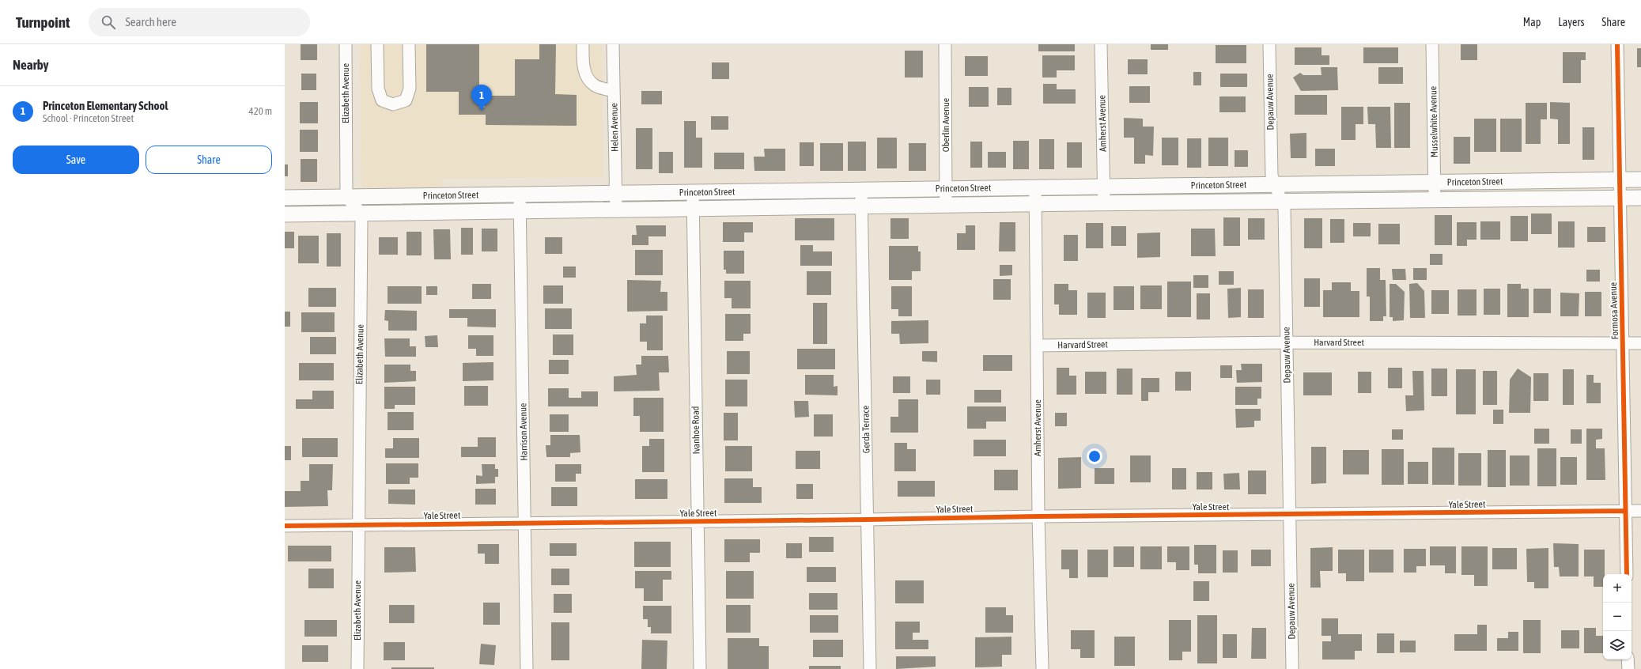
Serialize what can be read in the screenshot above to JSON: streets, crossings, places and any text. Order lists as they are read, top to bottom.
{
  "streets": {
    "main road": ["Princeton Street"],
    "street": [
      "Elizabeth Avenue",
      "Depauw Avenue",
      "Musselwhite Avenue",
      "Amherst Avenue",
      "Oberlin Avenue",
      "Helen Avenue",
      "Formosa Avenue",
      "Harvard Street",
      "Gerda Terrace",
      "Ivanhoe Road",
      "Harrison Avenue",
      "Yale Street"
    ]
  },
  "crossings": [
    ["Elizabeth Avenue", "Princeton Street"],
    ["Elizabeth Avenue", "Yale Street"],
    ["Depauw Avenue", "Princeton Street"],
    ["Depauw Avenue", "Harvard Street"],
    ["Depauw Avenue", "Yale Street"],
    ["Musselwhite Avenue", "Princeton Street"],
    ["Amherst Avenue", "Princeton Street"],
    ["Amherst Avenue", "Harvard Street"],
    ["Amherst Avenue", "Yale Street"],
    ["Oberlin Avenue", "Princeton Street"],
    ["Helen Avenue", "Princeton Street"],
    ["Princeton Street", "Formosa Avenue"],
    ["Princeton Street", "Gerda Terrace"],
    ["Princeton Street", "Ivanhoe Road"],
    ["Princeton Street", "Harrison Avenue"],
    ["Formosa Avenue", "Harvard Street"],
    ["Formosa Avenue", "Yale Street"],
    ["Gerda Terrace", "Yale Street"],
    ["Ivanhoe Road", "Yale Street"],
    ["Harrison Avenue", "Yale Street"]
  ],
  "page": {
    "header": "Turnpoint",
    "search": "Search here",
    "nav": ["Map", "Layers", "Share"],
    "heading": "Nearby",
    "pins": "1",
    "list": [
      {
        "mark": "1",
        "name": "Princeton Elementary School",
        "note": "School · Princeton Street",
        "value": "420 m"
      }
    ],
    "buttons": ["Save", "Share"],
    "map_buttons": ["+", "−"]
  }
}
